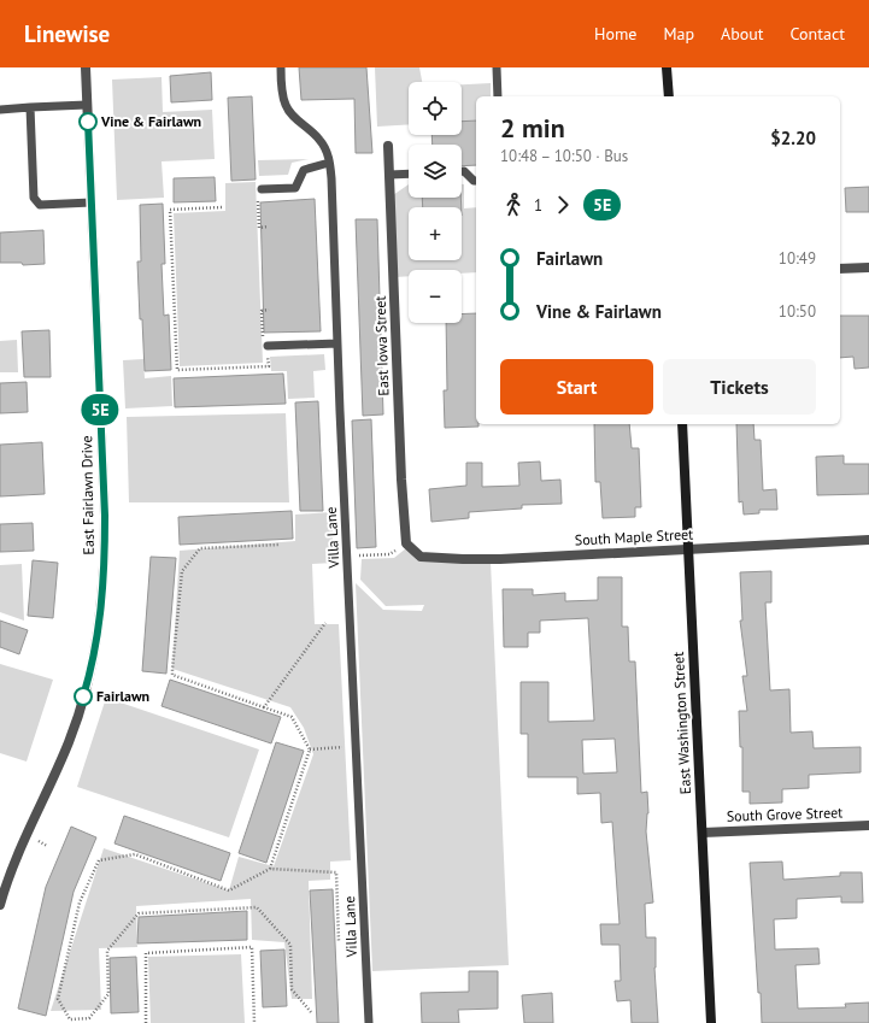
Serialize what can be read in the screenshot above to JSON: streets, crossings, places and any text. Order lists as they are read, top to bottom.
{
  "streets": {
    "main road": ["East Washington Street"],
    "street": [
      "East Iowa Street",
      "East Fairlawn Drive",
      "South Maple Street",
      "South Grove Street"
    ],
    "lane": ["Villa Lane"]
  },
  "crossings": [
    ["East Iowa Street", "South Maple Street"],
    ["South Maple Street", "East Washington Street"],
    ["East Washington Street", "South Grove Street"]
  ],
  "places": ["Vine & Fairlawn", "Fairlawn"],
  "lines": ["bus line 5E"],
  "page": {
    "header": "Linewise",
    "nav": [
      "Home",
      "Map",
      "About",
      "Contact"
    ],
    "on_map": "5E",
    "map_buttons": ["+", "−"],
    "heading": ["2 min", "10:48 – 10:50 · Bus", "$2.20"],
    "legs": ["1", "5E"],
    "list": [
      {
        "name": "Fairlawn",
        "value": "10:49"
      },
      {
        "name": "Vine & Fairlawn",
        "value": "10:50"
      }
    ],
    "buttons": ["Start", "Tickets"]
  }
}
